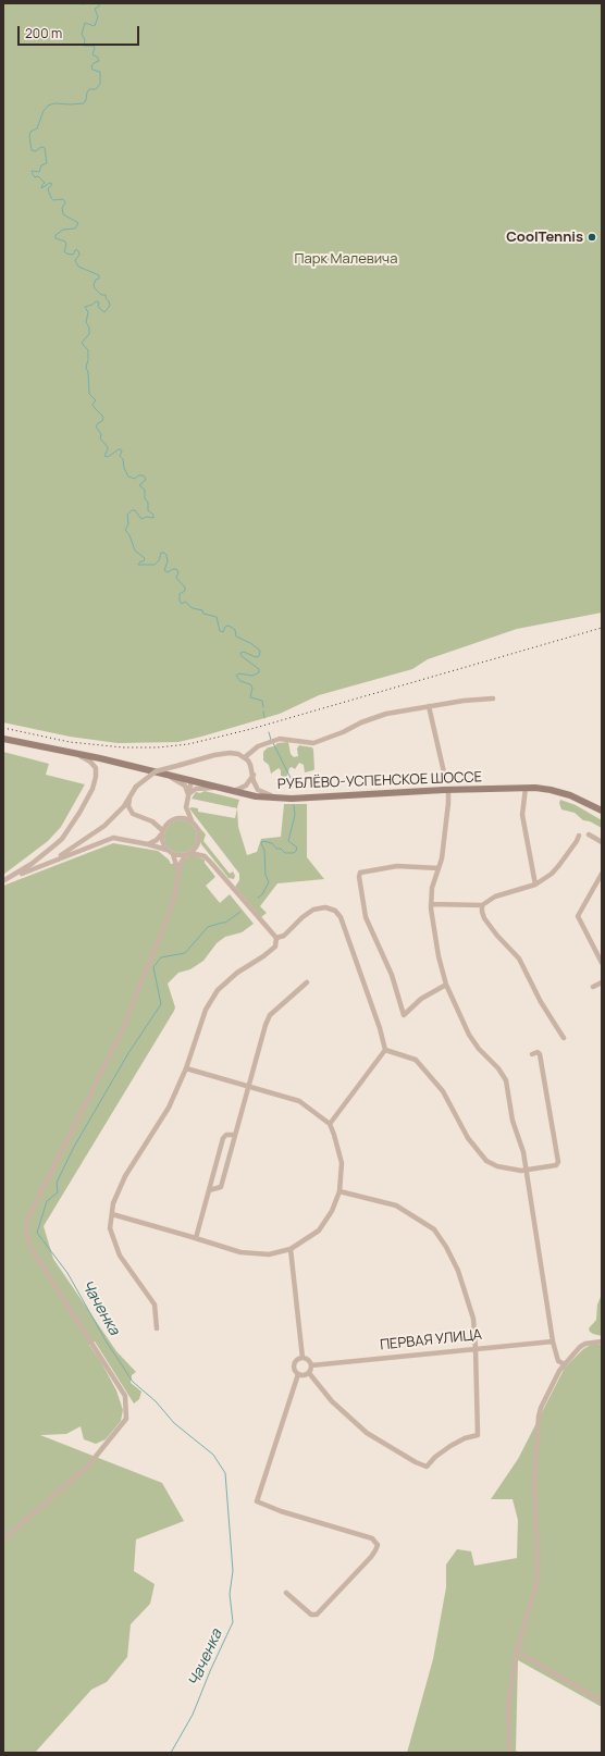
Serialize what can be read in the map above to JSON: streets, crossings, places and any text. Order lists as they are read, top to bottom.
{
  "streets": {
    "main road": ["РУБЛЁВО-УСПЕНСКОЕ ШОССЕ"],
    "street": ["ПЕРВАЯ УЛИЦА"]
  },
  "water": ["Чаченка"],
  "parks": ["Парк Малевича"],
  "places": ["CoolTennis"],
  "scale_bar": "200 m"
}
